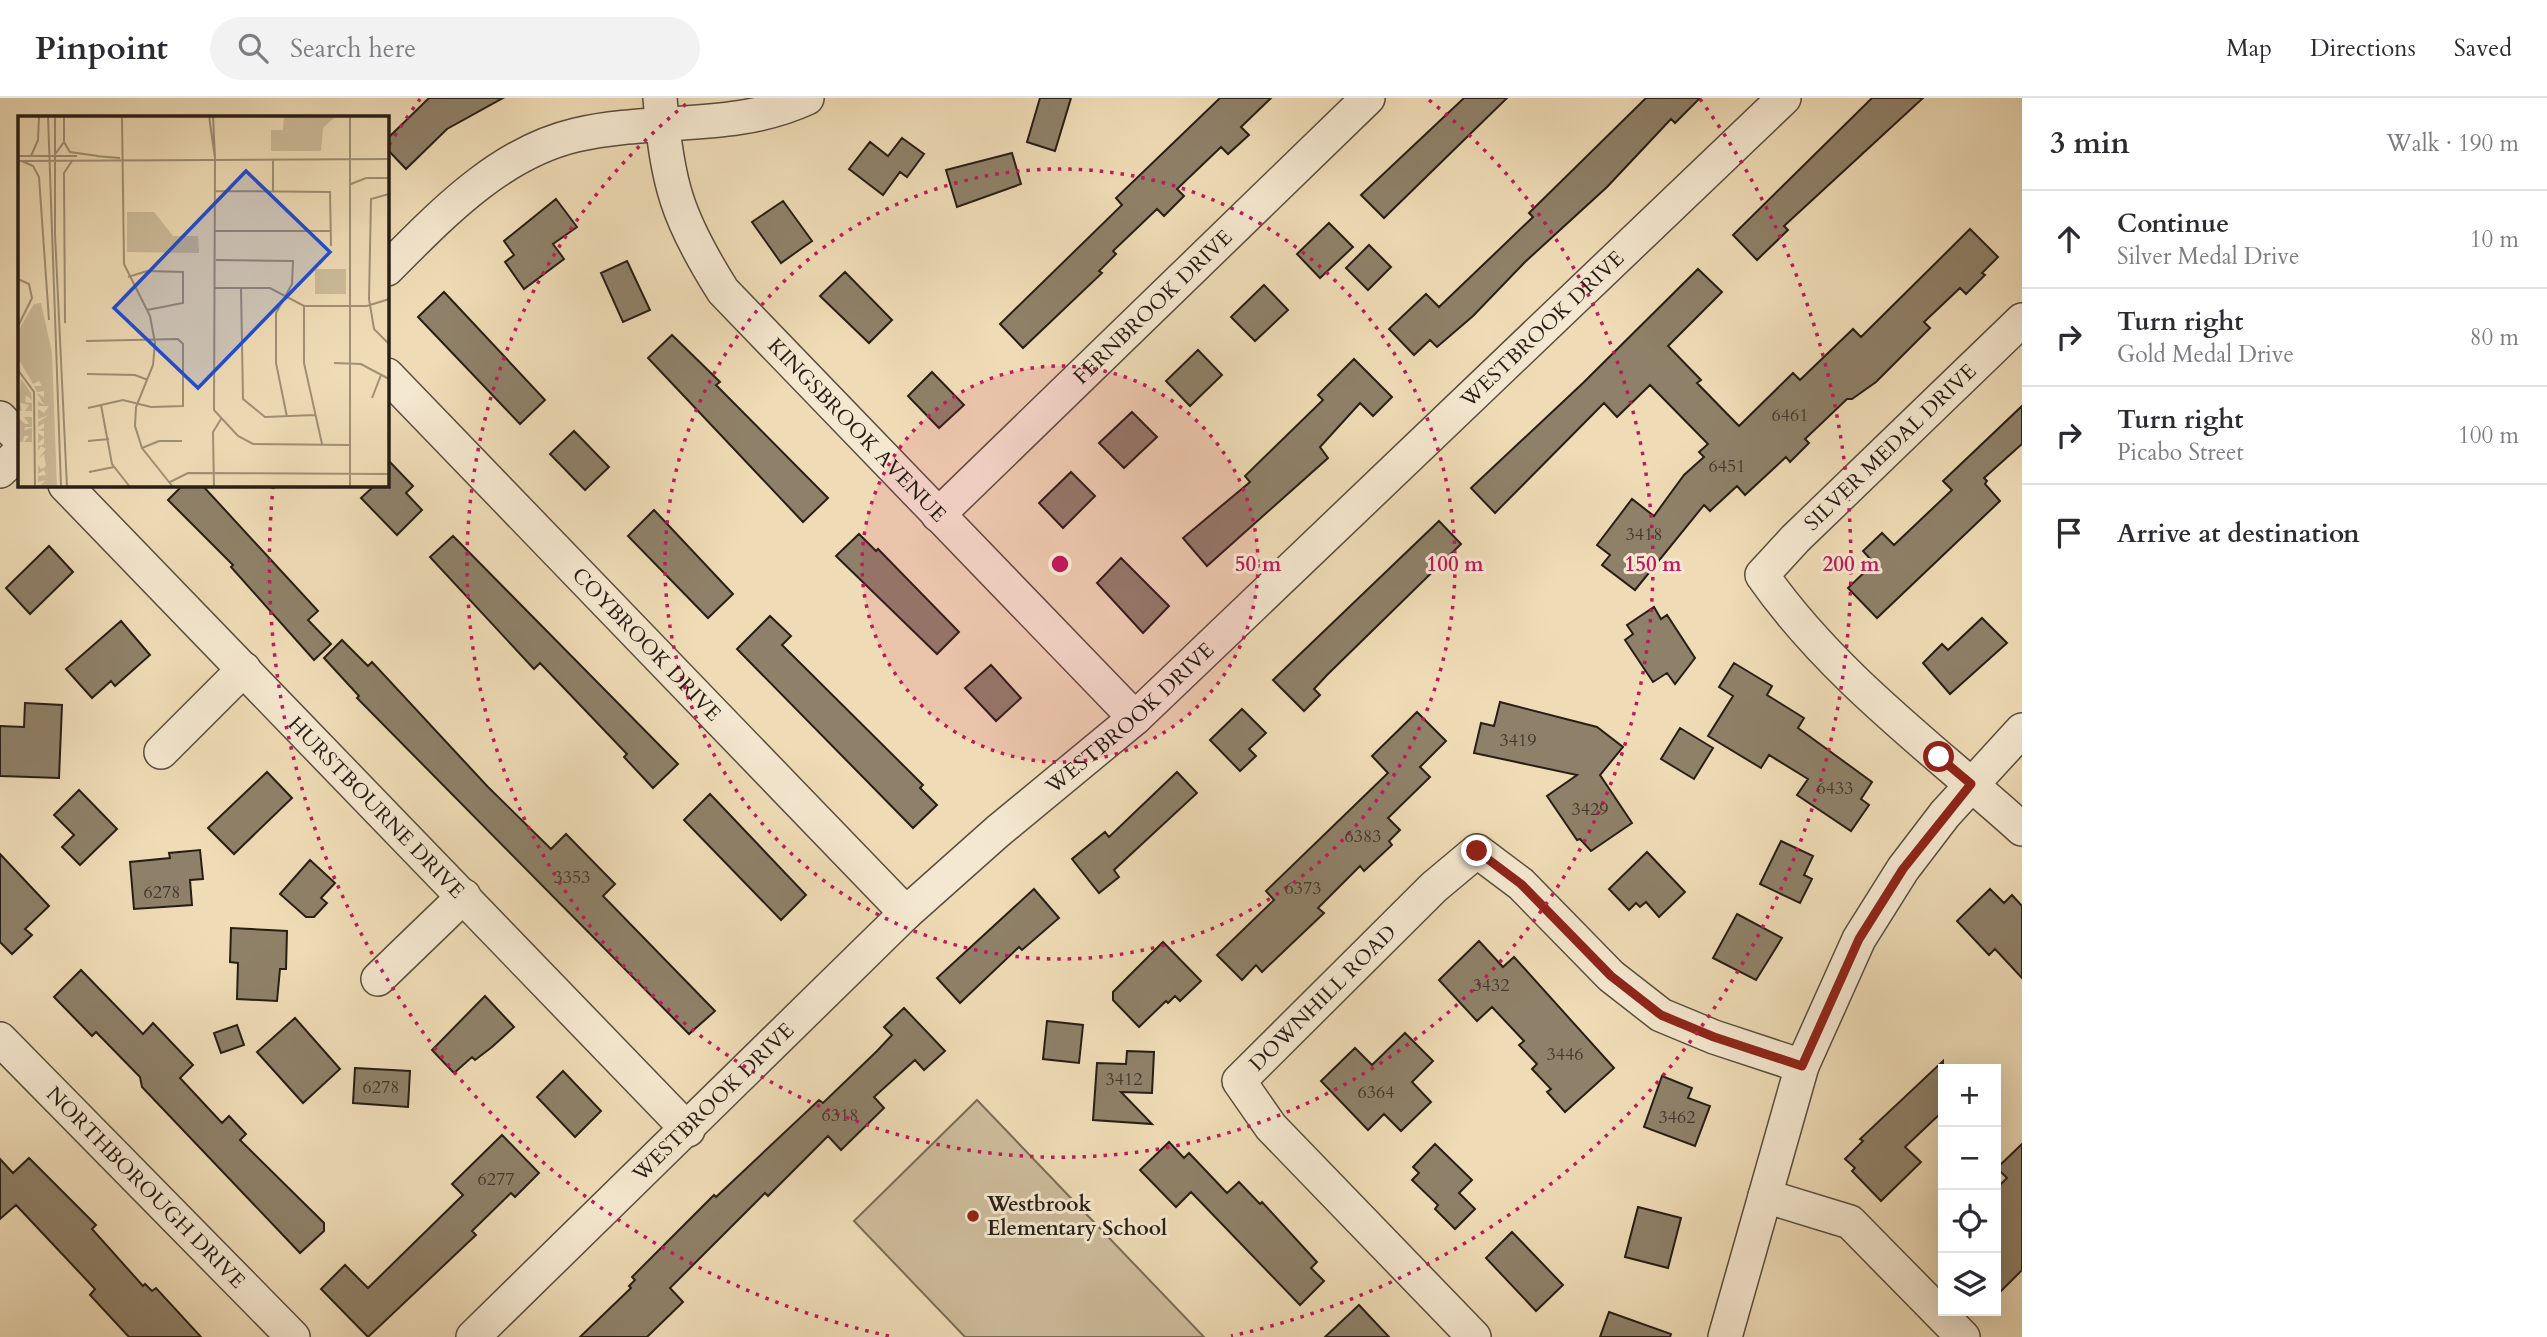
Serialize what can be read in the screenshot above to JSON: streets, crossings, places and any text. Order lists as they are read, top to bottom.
{
  "streets": {
    "street": [
      "FERNBROOK DRIVE",
      "WESTBROOK DRIVE",
      "KINGSBROOK AVENUE",
      "SILVER MEDAL DRIVE",
      "COYBROOK DRIVE",
      "HURSTBOURNE DRIVE",
      "DOWNHILL ROAD",
      "NORTHBOROUGH DRIVE"
    ]
  },
  "crossings": [
    ["FERNBROOK DRIVE", "KINGSBROOK AVENUE"],
    ["WESTBROOK DRIVE", "KINGSBROOK AVENUE"],
    ["WESTBROOK DRIVE", "COYBROOK DRIVE"],
    ["WESTBROOK DRIVE", "HURSTBOURNE DRIVE"]
  ],
  "places": ["Westbrook Elementary School"],
  "house_numbers": [
    "6461",
    "6451",
    "3418",
    "3419",
    "6433",
    "3429",
    "6383",
    "3353",
    "6373",
    "6278",
    "3432",
    "3446",
    "3412",
    "6278",
    "6364",
    "6318",
    "3462",
    "6277"
  ],
  "page": {
    "header": "Pinpoint",
    "search": "Search here",
    "nav": ["Map", "Directions", "Saved"],
    "heading": ["3 min", "Walk · 190 m"],
    "list": [
      ["Continue", "Silver Medal Drive", "10 m"],
      ["Turn right", "Gold Medal Drive", "80 m"],
      ["Turn right", "Picabo Street", "100 m"],
      "Arrive at destination"
    ],
    "map_buttons": ["+", "−"]
  },
  "rings": [
    "50 m",
    "100 m",
    "150 m",
    "200 m"
  ]
}
